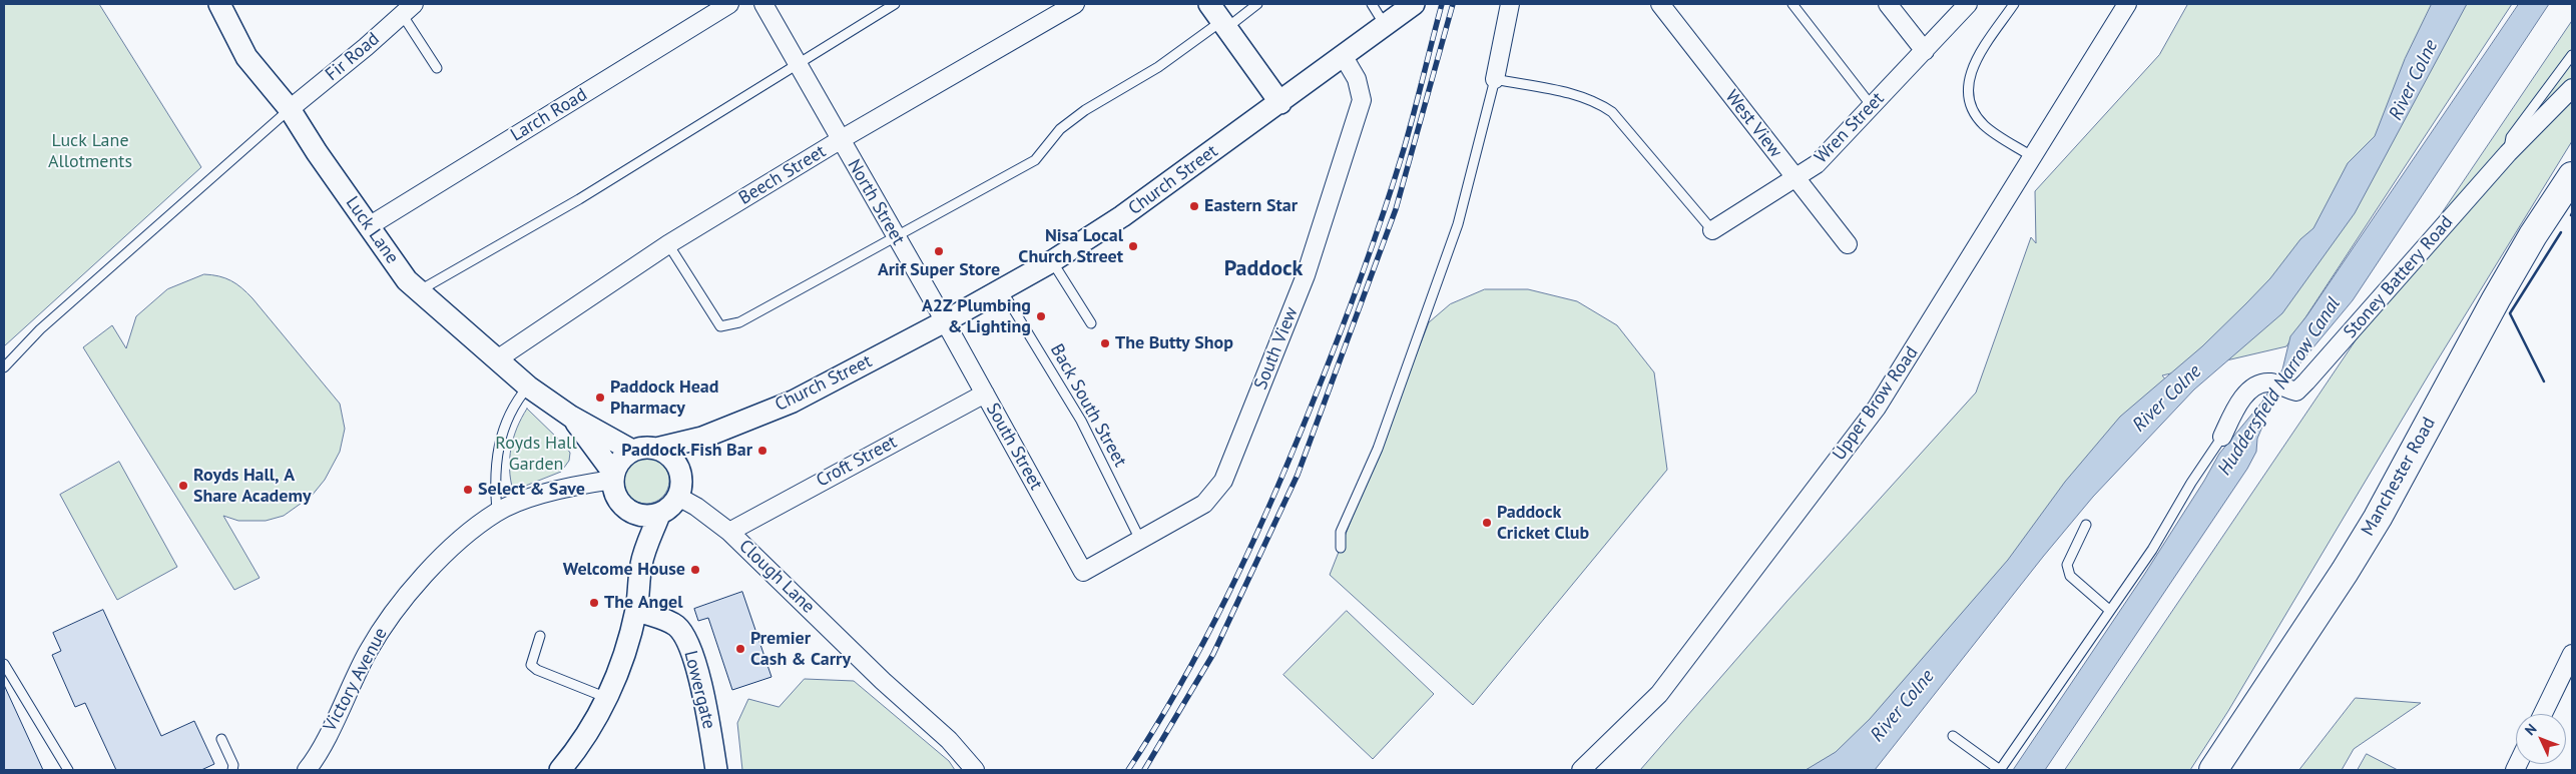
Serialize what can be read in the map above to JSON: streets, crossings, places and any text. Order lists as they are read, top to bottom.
{
  "streets": {
    "main road": ["Manchester Road"],
    "street": [
      "Fir Road",
      "Larch Road",
      "West View",
      "Wren Street",
      "Beech Street",
      "Church Street",
      "North Street",
      "Luck Lane",
      "Stoney Battery Road",
      "South View",
      "Upper Brow Road",
      "South Street",
      "Croft Street",
      "Clough Lane",
      "Victory Avenue",
      "Lowergate"
    ],
    "lane": ["Back South Street"]
  },
  "crossings": [
    ["Fir Road", "Luck Lane"],
    ["Larch Road", "Luck Lane"],
    ["West View", "Wren Street"],
    ["Beech Street", "North Street"],
    ["Beech Street", "Luck Lane"],
    ["Church Street", "North Street"],
    ["Church Street", "Luck Lane"],
    ["Church Street", "South View"],
    ["Church Street", "Back South Street"],
    ["Church Street", "South Street"],
    ["Church Street", "Clough Lane"],
    ["Church Street", "Victory Avenue"],
    ["North Street", "South Street"],
    ["Luck Lane", "Clough Lane"],
    ["Luck Lane", "Victory Avenue"],
    ["South View", "Back South Street"],
    ["South View", "South Street"],
    ["South Street", "Croft Street"],
    ["Croft Street", "Clough Lane"],
    ["Clough Lane", "Victory Avenue"]
  ],
  "districts": ["Paddock"],
  "water": ["River Colne", "Huddersfield Narrow Canal"],
  "parks": ["Luck Lane Allotments", "Royds Hall Garden"],
  "places": [
    "Eastern Star",
    "Nisa Local Church Street",
    "Arif Super Store",
    "A2Z Plumbing & Lighting",
    "The Butty Shop",
    "Paddock Head Pharmacy",
    "Paddock Fish Bar",
    "Royds Hall, A Share Academy",
    "Select & Save",
    "Paddock Cricket Club",
    "Welcome House",
    "The Angel",
    "Premier Cash & Carry"
  ],
  "north": "top left"
}
